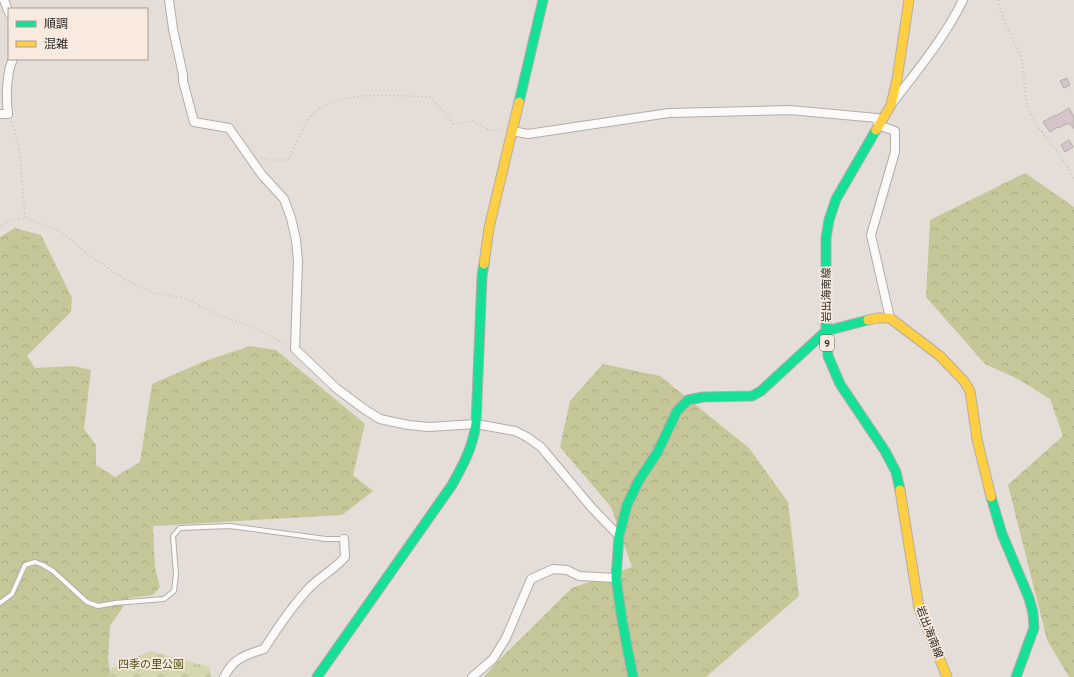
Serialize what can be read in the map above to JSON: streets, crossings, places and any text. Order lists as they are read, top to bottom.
{
  "streets": {
    "street": ["岩出海南線", "9"]
  },
  "parks": ["四季の里公園"],
  "legend": ["順調", "混雑"]
}
